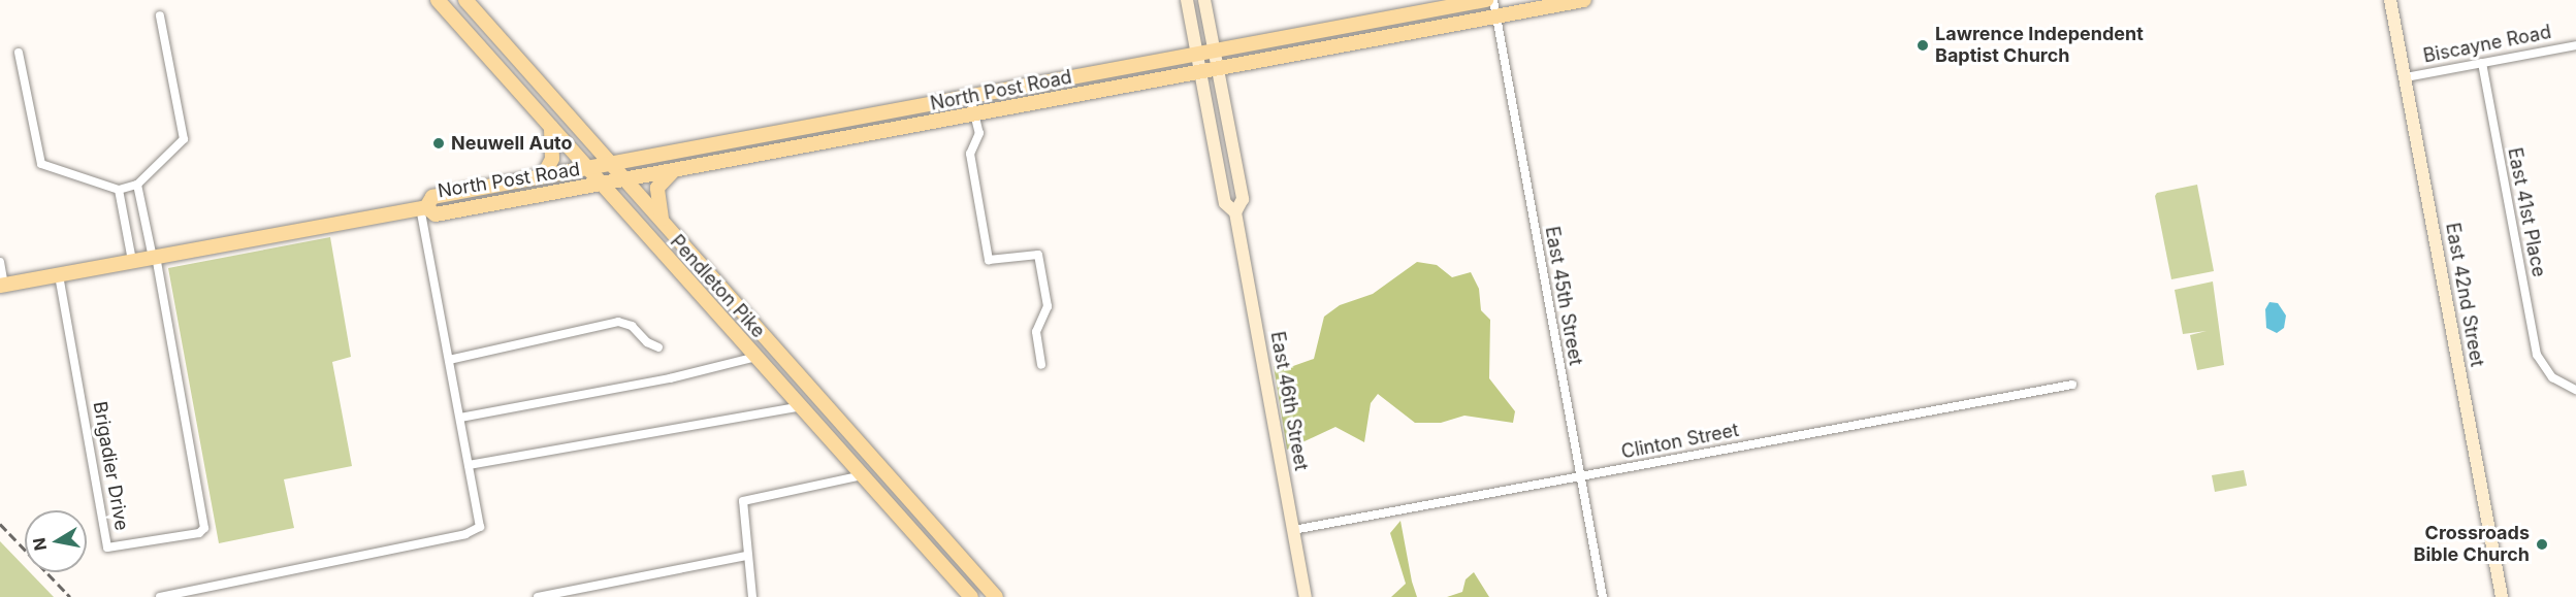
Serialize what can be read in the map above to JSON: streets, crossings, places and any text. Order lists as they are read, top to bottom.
{
  "streets": {
    "main road": ["North Post Road", "Pendleton Pike"],
    "street": [
      "Biscayne Road",
      "East 41st Place",
      "East 42nd Street",
      "East 45th Street",
      "East 46th Street",
      "Clinton Street",
      "Brigadier Drive"
    ]
  },
  "crossings": [
    ["Biscayne Road", "East 41st Place"],
    ["Biscayne Road", "East 42nd Street"],
    ["North Post Road", "Pendleton Pike"],
    ["North Post Road", "East 45th Street"],
    ["North Post Road", "East 46th Street"],
    ["North Post Road", "Brigadier Drive"],
    ["East 45th Street", "Clinton Street"],
    ["East 46th Street", "Clinton Street"]
  ],
  "places": ["Lawrence Independent Baptist Church", "Neuwell Auto", "Crossroads Bible Church"],
  "north": "left"
}
